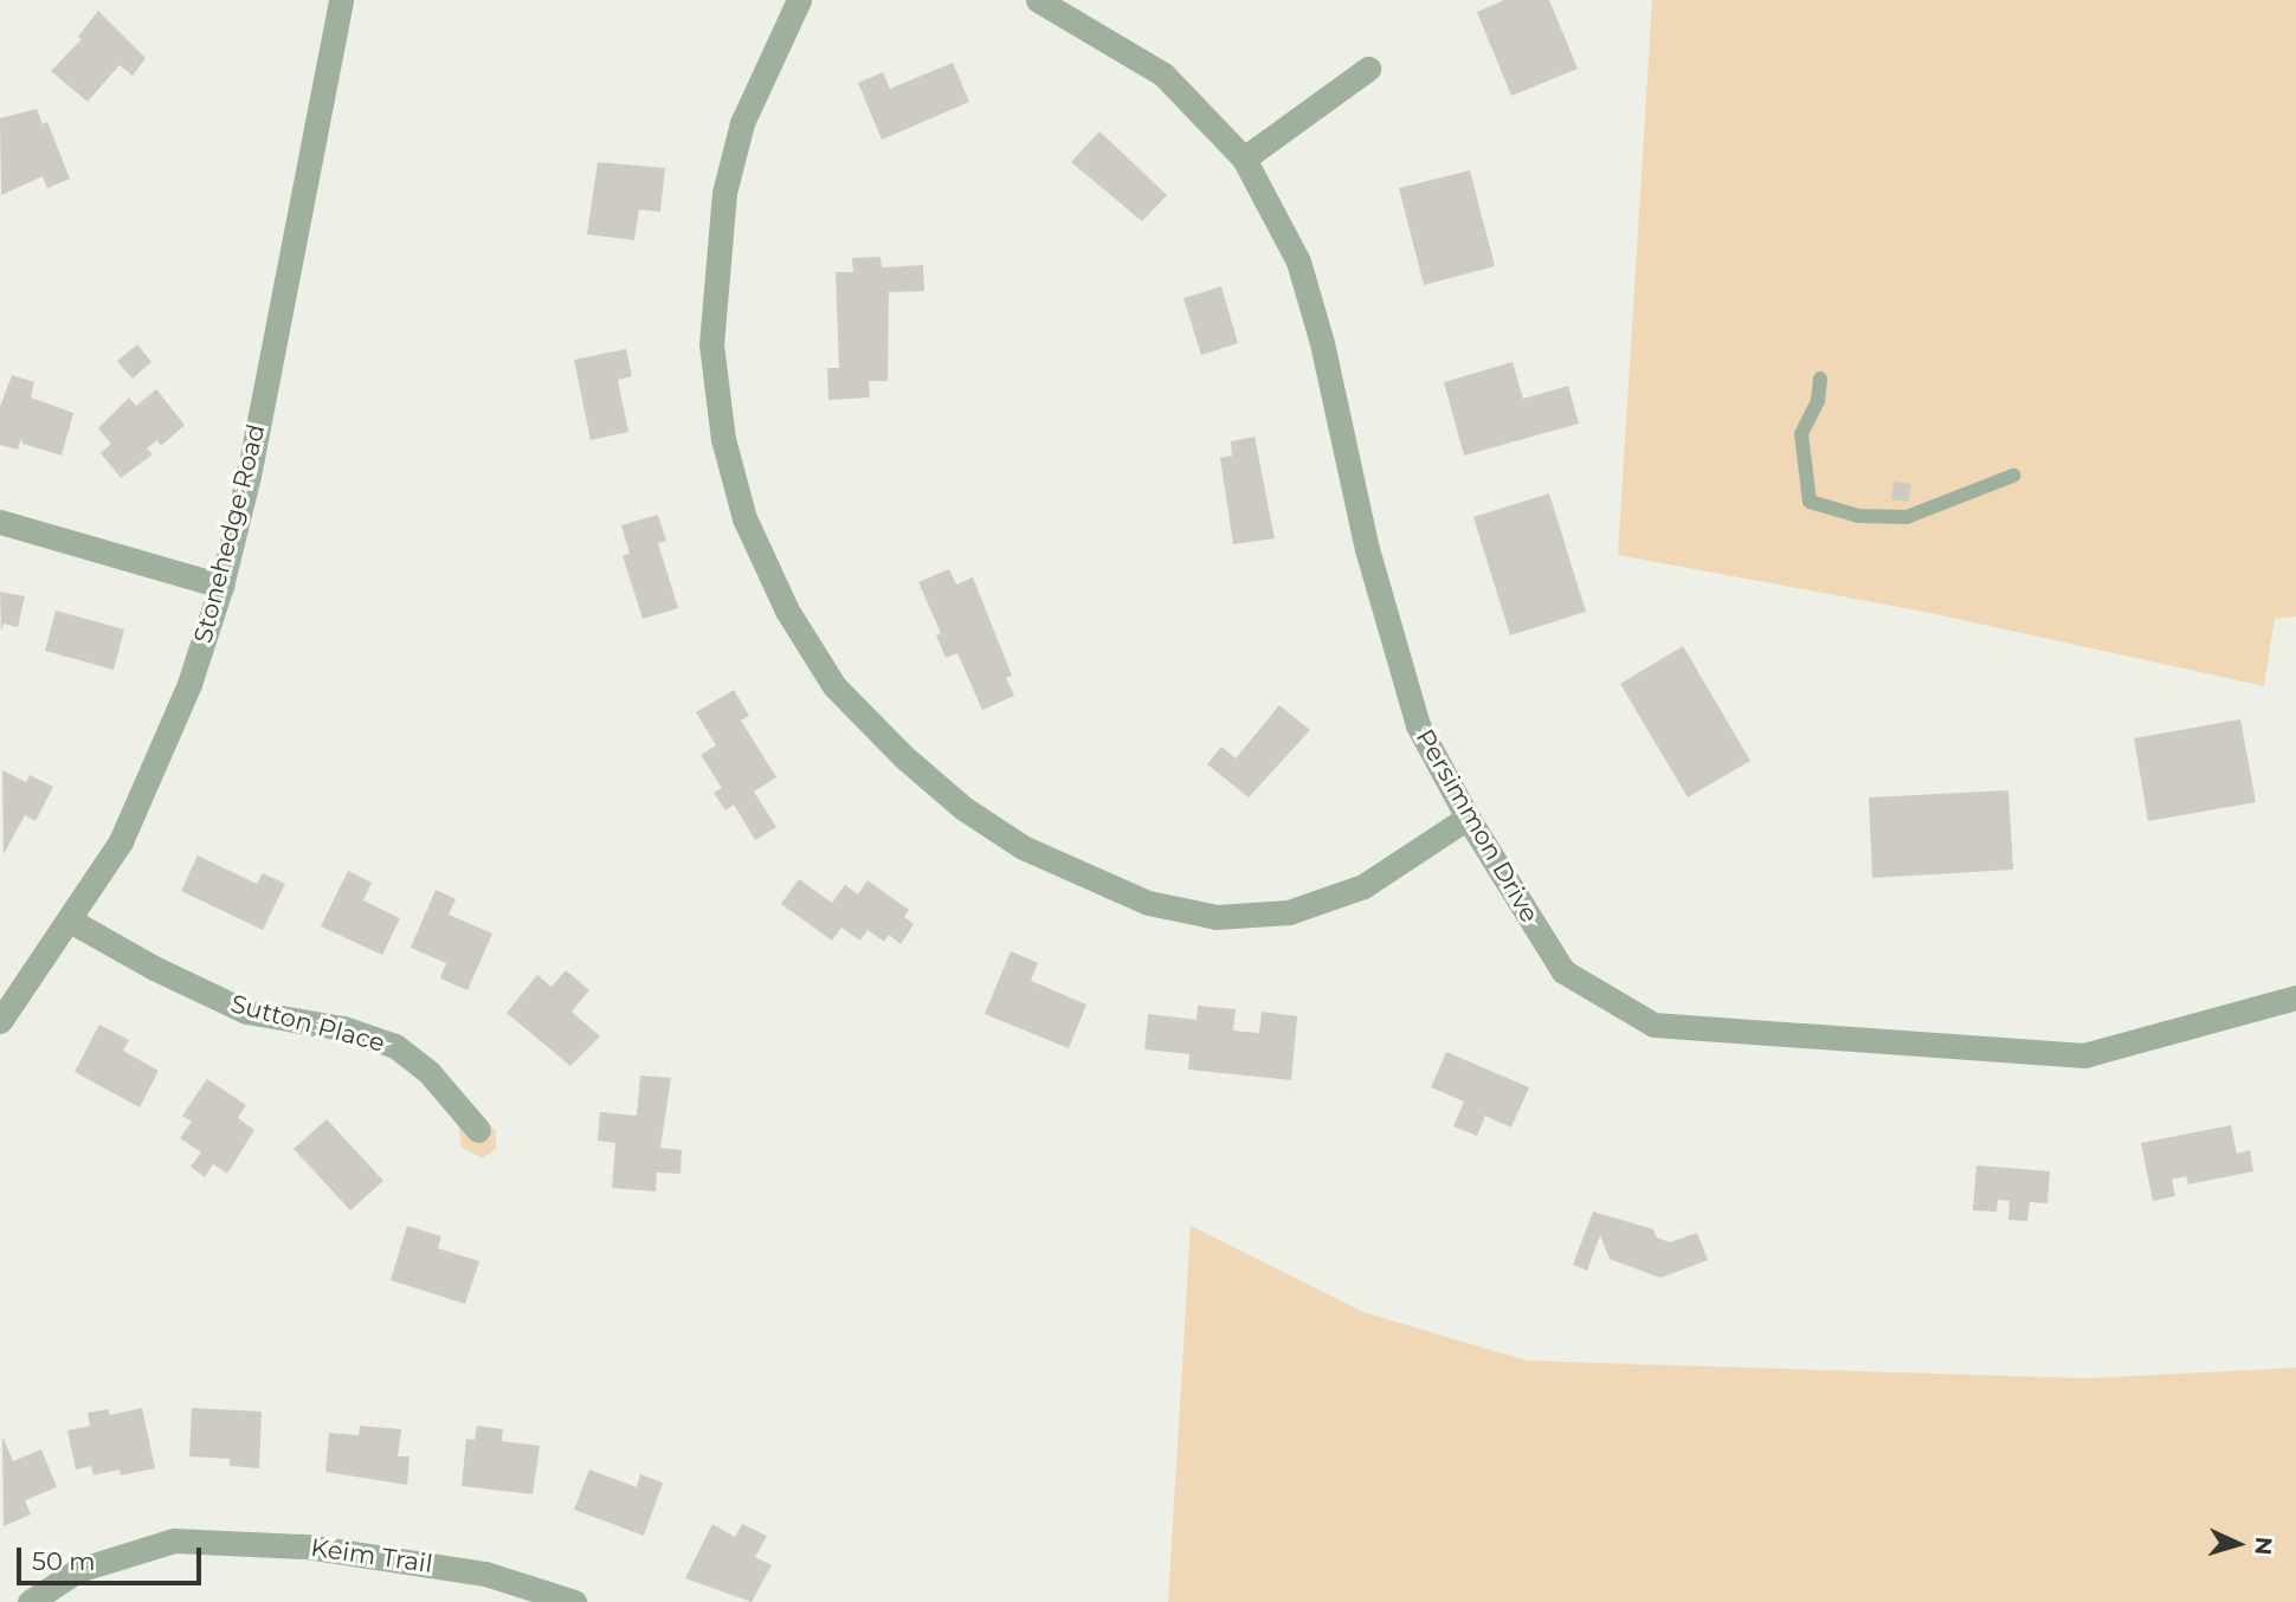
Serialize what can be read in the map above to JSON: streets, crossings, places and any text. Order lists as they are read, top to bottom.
{
  "streets": {
    "street": [
      "Stonehedge Road",
      "Persimmon Drive",
      "Sutton Place",
      "Keim Trail"
    ]
  },
  "crossings": [
    ["Stonehedge Road", "Sutton Place"]
  ],
  "scale_bar": "50 m",
  "north": "right"
}
